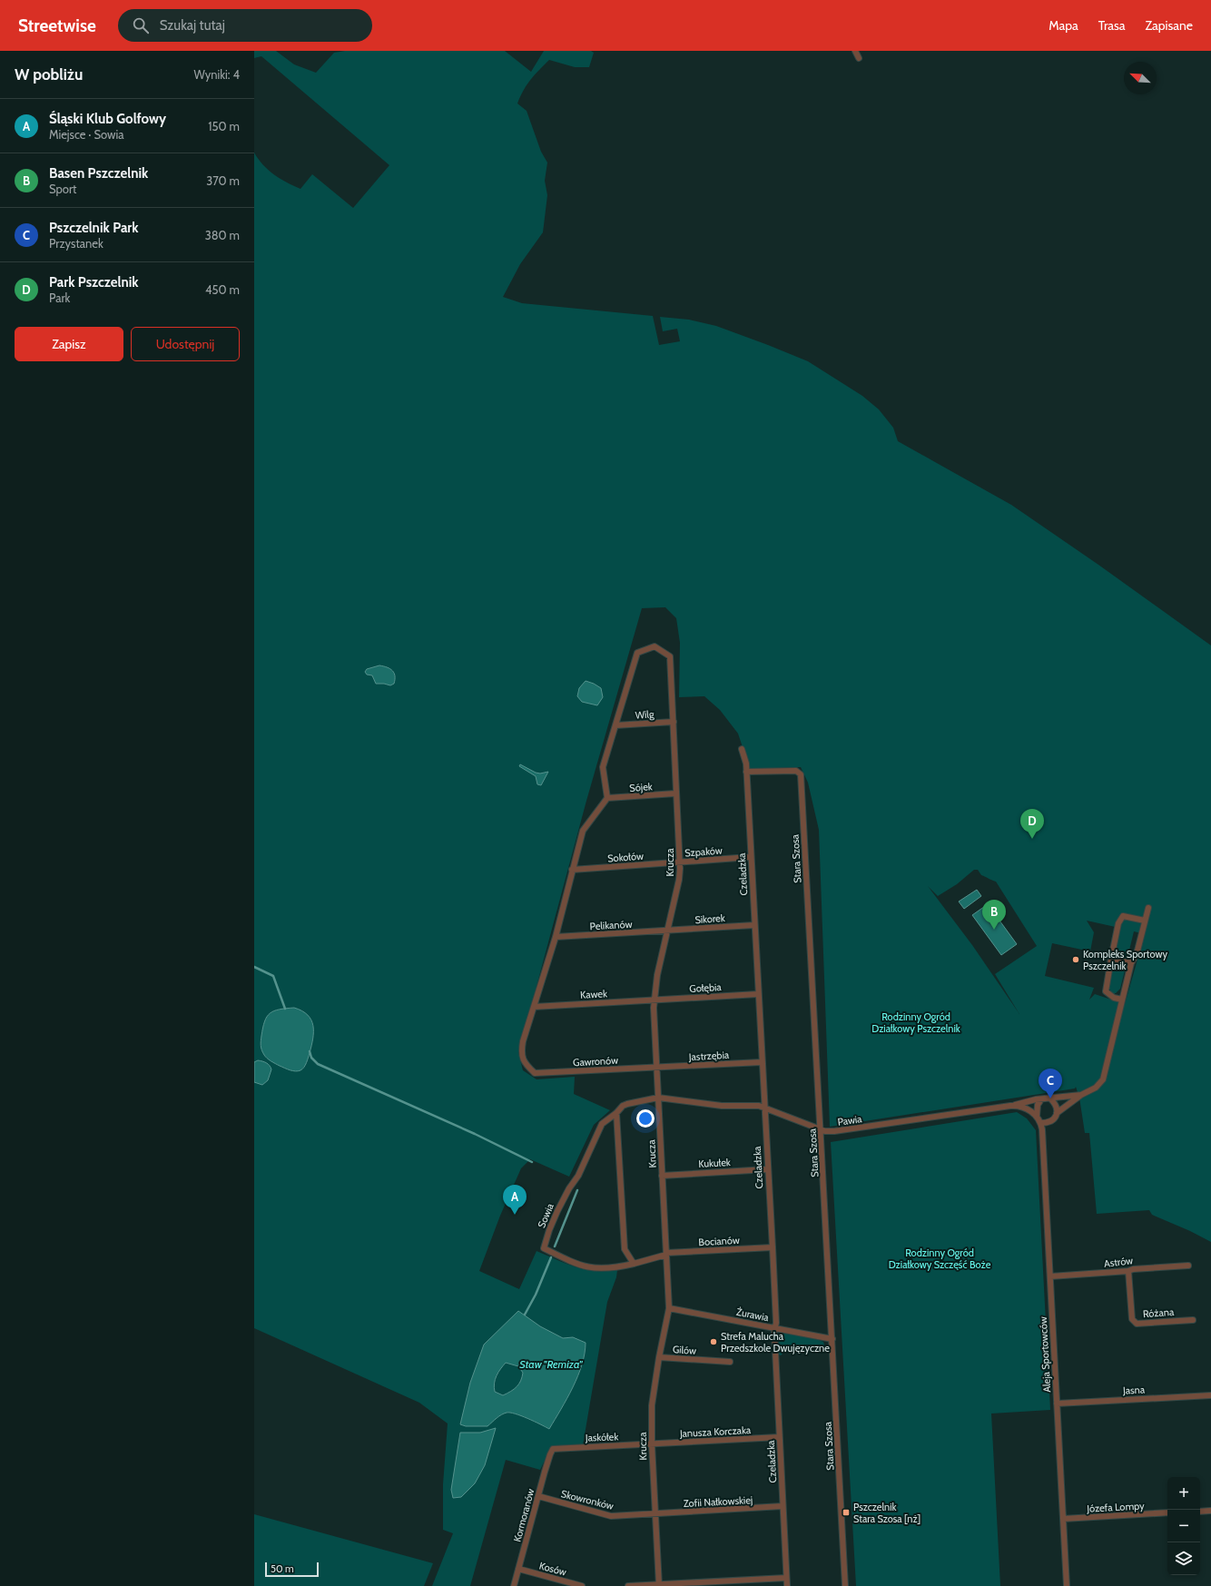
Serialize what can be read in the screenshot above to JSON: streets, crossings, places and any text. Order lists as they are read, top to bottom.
{
  "streets": {
    "street": [
      "Wilg",
      "Sójek",
      "Szpaków",
      "Sokołów",
      "Stara Szosa",
      "Krucza",
      "Czeladzka",
      "Sikorek",
      "Pelikanów",
      "Gołębia",
      "Kawek",
      "Jastrzębia",
      "Gawronów",
      "Pawia",
      "Kukułek",
      "Sowia",
      "Bocianów",
      "Astrów",
      "Różana",
      "Żurawia",
      "Gilów",
      "Aleja Sportowców",
      "Jasna",
      "Janusza Korczaka",
      "Jaskółek",
      "Skowronków",
      "Zofii Nałkowskiej",
      "Józefa Lompy",
      "Kormoranów",
      "Kosów"
    ]
  },
  "crossings": [
    ["Wilg", "Krucza"],
    ["Sójek", "Krucza"],
    ["Szpaków", "Sokołów"],
    ["Szpaków", "Krucza"],
    ["Szpaków", "Czeladzka"],
    ["Sokołów", "Krucza"],
    ["Stara Szosa", "Czeladzka"],
    ["Stara Szosa", "Pawia"],
    ["Stara Szosa", "Żurawia"],
    ["Krucza", "Sikorek"],
    ["Krucza", "Pelikanów"],
    ["Krucza", "Gołębia"],
    ["Krucza", "Kawek"],
    ["Krucza", "Jastrzębia"],
    ["Krucza", "Gawronów"],
    ["Krucza", "Pawia"],
    ["Krucza", "Kukułek"],
    ["Krucza", "Sowia"],
    ["Krucza", "Bocianów"],
    ["Krucza", "Żurawia"],
    ["Krucza", "Gilów"],
    ["Krucza", "Janusza Korczaka"],
    ["Krucza", "Jaskółek"],
    ["Krucza", "Skowronków"],
    ["Krucza", "Zofii Nałkowskiej"],
    ["Czeladzka", "Sikorek"],
    ["Czeladzka", "Gołębia"],
    ["Czeladzka", "Jastrzębia"],
    ["Czeladzka", "Pawia"],
    ["Czeladzka", "Kukułek"],
    ["Czeladzka", "Bocianów"],
    ["Czeladzka", "Żurawia"],
    ["Czeladzka", "Janusza Korczaka"],
    ["Czeladzka", "Zofii Nałkowskiej"],
    ["Sikorek", "Pelikanów"],
    ["Gołębia", "Kawek"],
    ["Kawek", "Gawronów"],
    ["Jastrzębia", "Gawronów"],
    ["Pawia", "Sowia"],
    ["Pawia", "Aleja Sportowców"],
    ["Sowia", "Bocianów"],
    ["Astrów", "Różana"],
    ["Astrów", "Aleja Sportowców"],
    ["Aleja Sportowców", "Jasna"],
    ["Aleja Sportowców", "Józefa Lompy"],
    ["Janusza Korczaka", "Jaskółek"],
    ["Jaskółek", "Kormoranów"],
    ["Skowronków", "Zofii Nałkowskiej"],
    ["Skowronków", "Kormoranów"],
    ["Kormoranów", "Kosów"]
  ],
  "water": ["Staw \"Remiza\""],
  "parks": ["Rodzinny Ogród Działkowy Pszczelnik", "Rodzinny Ogród Działkowy Szczęść Boże"],
  "places": {
    "other": ["Kompleks Sportowy Pszczelnik", "Strefa Malucha Przedszkole Dwujęzyczne"],
    "transit": ["Pszczelnik Stara Szosa [nż]"]
  },
  "scale_bar": "50 m",
  "north": "top left",
  "page": {
    "header": "Streetwise",
    "search": "Szukaj tutaj",
    "nav": ["Mapa", "Trasa", "Zapisane"],
    "heading": ["W pobliżu", "Wyniki: 4"],
    "list": [
      {
        "mark": "A",
        "name": "Śląski Klub Golfowy",
        "note": "Miejsce · Sowia",
        "value": "150 m"
      },
      {
        "mark": "B",
        "name": "Basen Pszczelnik",
        "note": "Sport",
        "value": "370 m"
      },
      {
        "mark": "C",
        "name": "Pszczelnik Park",
        "note": "Przystanek",
        "value": "380 m"
      },
      {
        "mark": "D",
        "name": "Park Pszczelnik",
        "note": "Park",
        "value": "450 m"
      }
    ],
    "buttons": ["Zapisz", "Udostępnij"],
    "pins": [
      "D",
      "B",
      "C",
      "A"
    ],
    "map_buttons": ["+", "−"],
    "scale": "50 m"
  }
}
